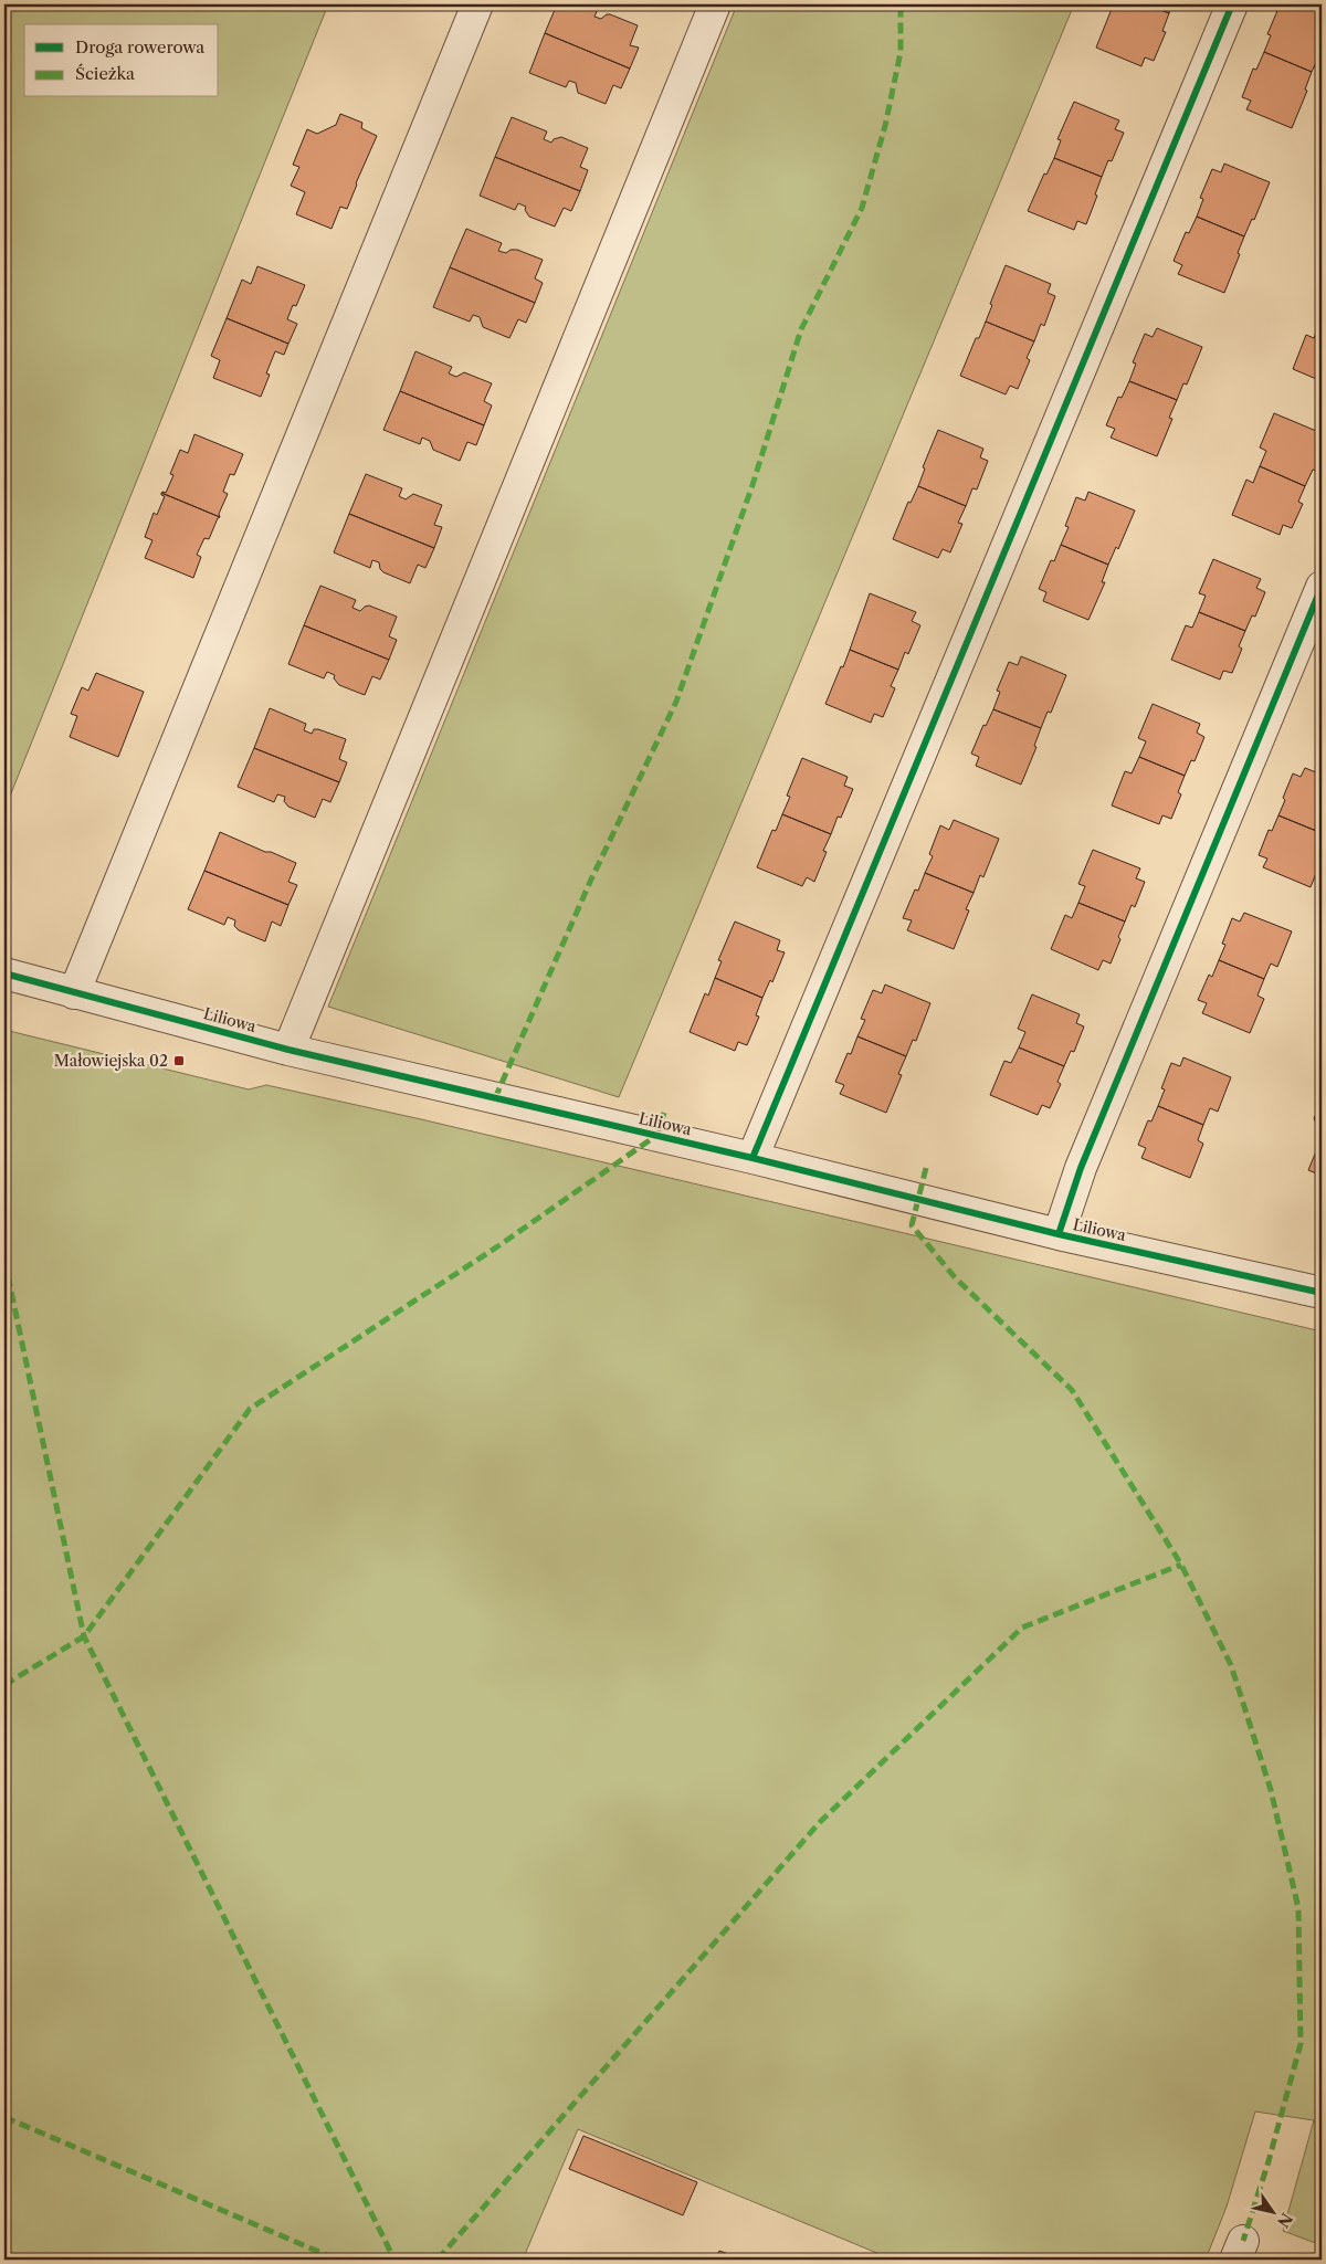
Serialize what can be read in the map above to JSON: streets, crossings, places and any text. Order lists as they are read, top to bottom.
{
  "streets": {
    "street": ["Liliowa"]
  },
  "places": {
    "transit": ["Małowiejska 02"]
  },
  "legend": ["Droga rowerowa", "Ścieżka"],
  "north": "bottom right"
}
